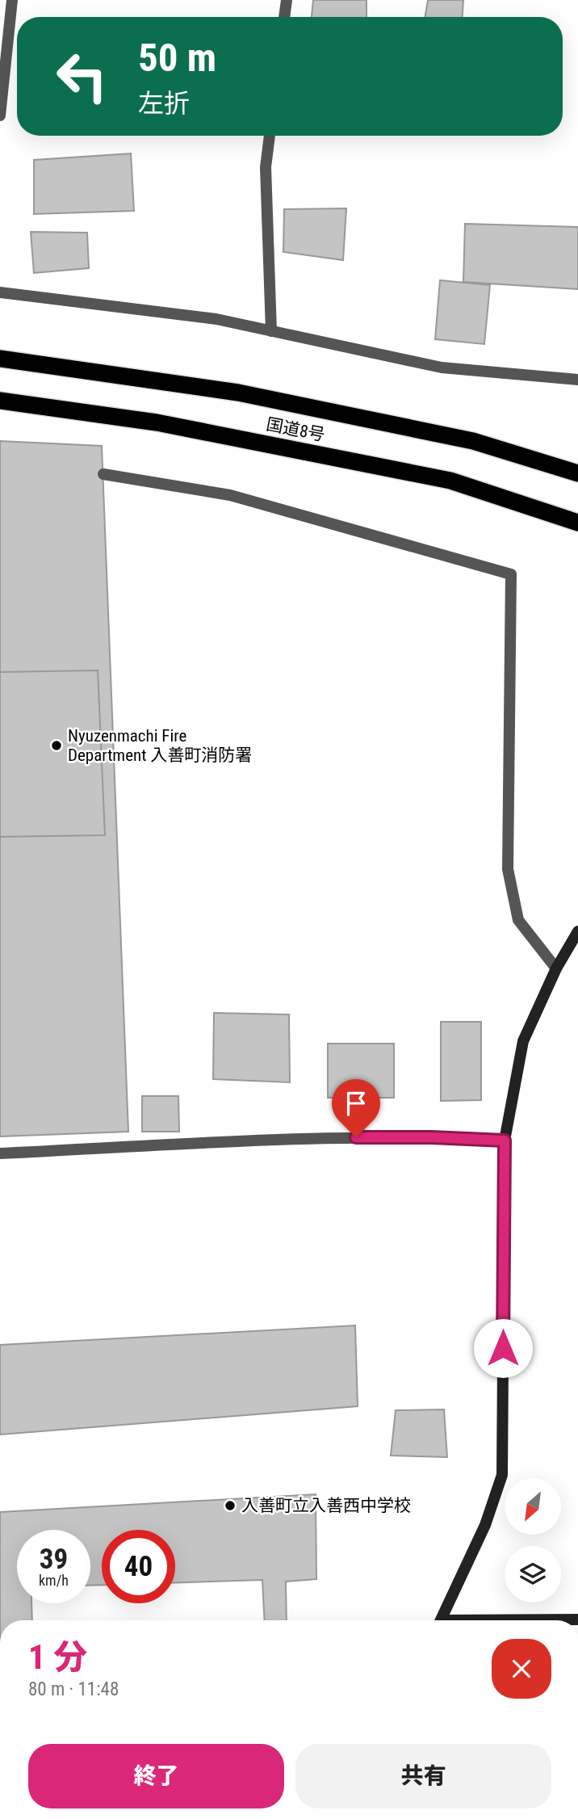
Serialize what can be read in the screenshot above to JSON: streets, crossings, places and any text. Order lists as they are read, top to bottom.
{
  "streets": {
    "highway": ["国道8号"]
  },
  "places": ["Nyuzenmachi Fire Department 入善町消防署", "入善町立入善西中学校"],
  "north": "bottom left",
  "page": {
    "turn": ["50 m", "左折"],
    "speed": "39 km/h",
    "limit": "40",
    "heading": ["1 分", "80 m · 11:48"],
    "buttons": ["終了", "共有"]
  }
}
